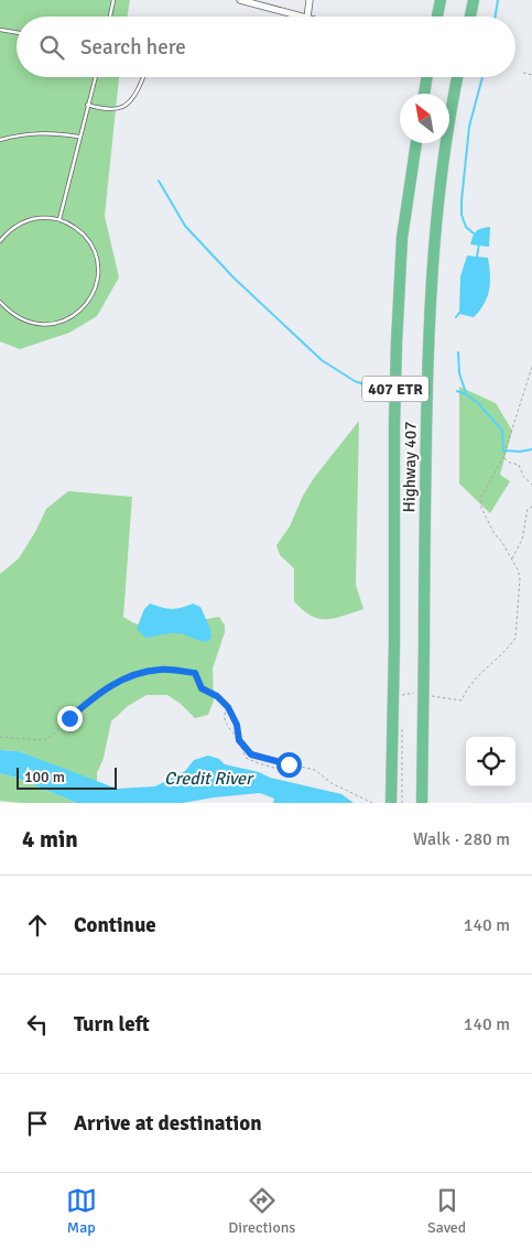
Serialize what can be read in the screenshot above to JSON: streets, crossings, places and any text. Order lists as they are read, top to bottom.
{
  "streets": {
    "highway": ["407 ETR", "Highway 407"]
  },
  "water": ["Credit River"],
  "scale_bar": "100 m",
  "north": "top left",
  "page": {
    "search": "Search here",
    "scale": "100 m",
    "heading": ["4 min", "Walk · 280 m"],
    "list": [
      ["Continue", "140 m"],
      ["Turn left", "140 m"],
      "Arrive at destination"
    ],
    "nav": ["Map", "Directions", "Saved"]
  }
}
